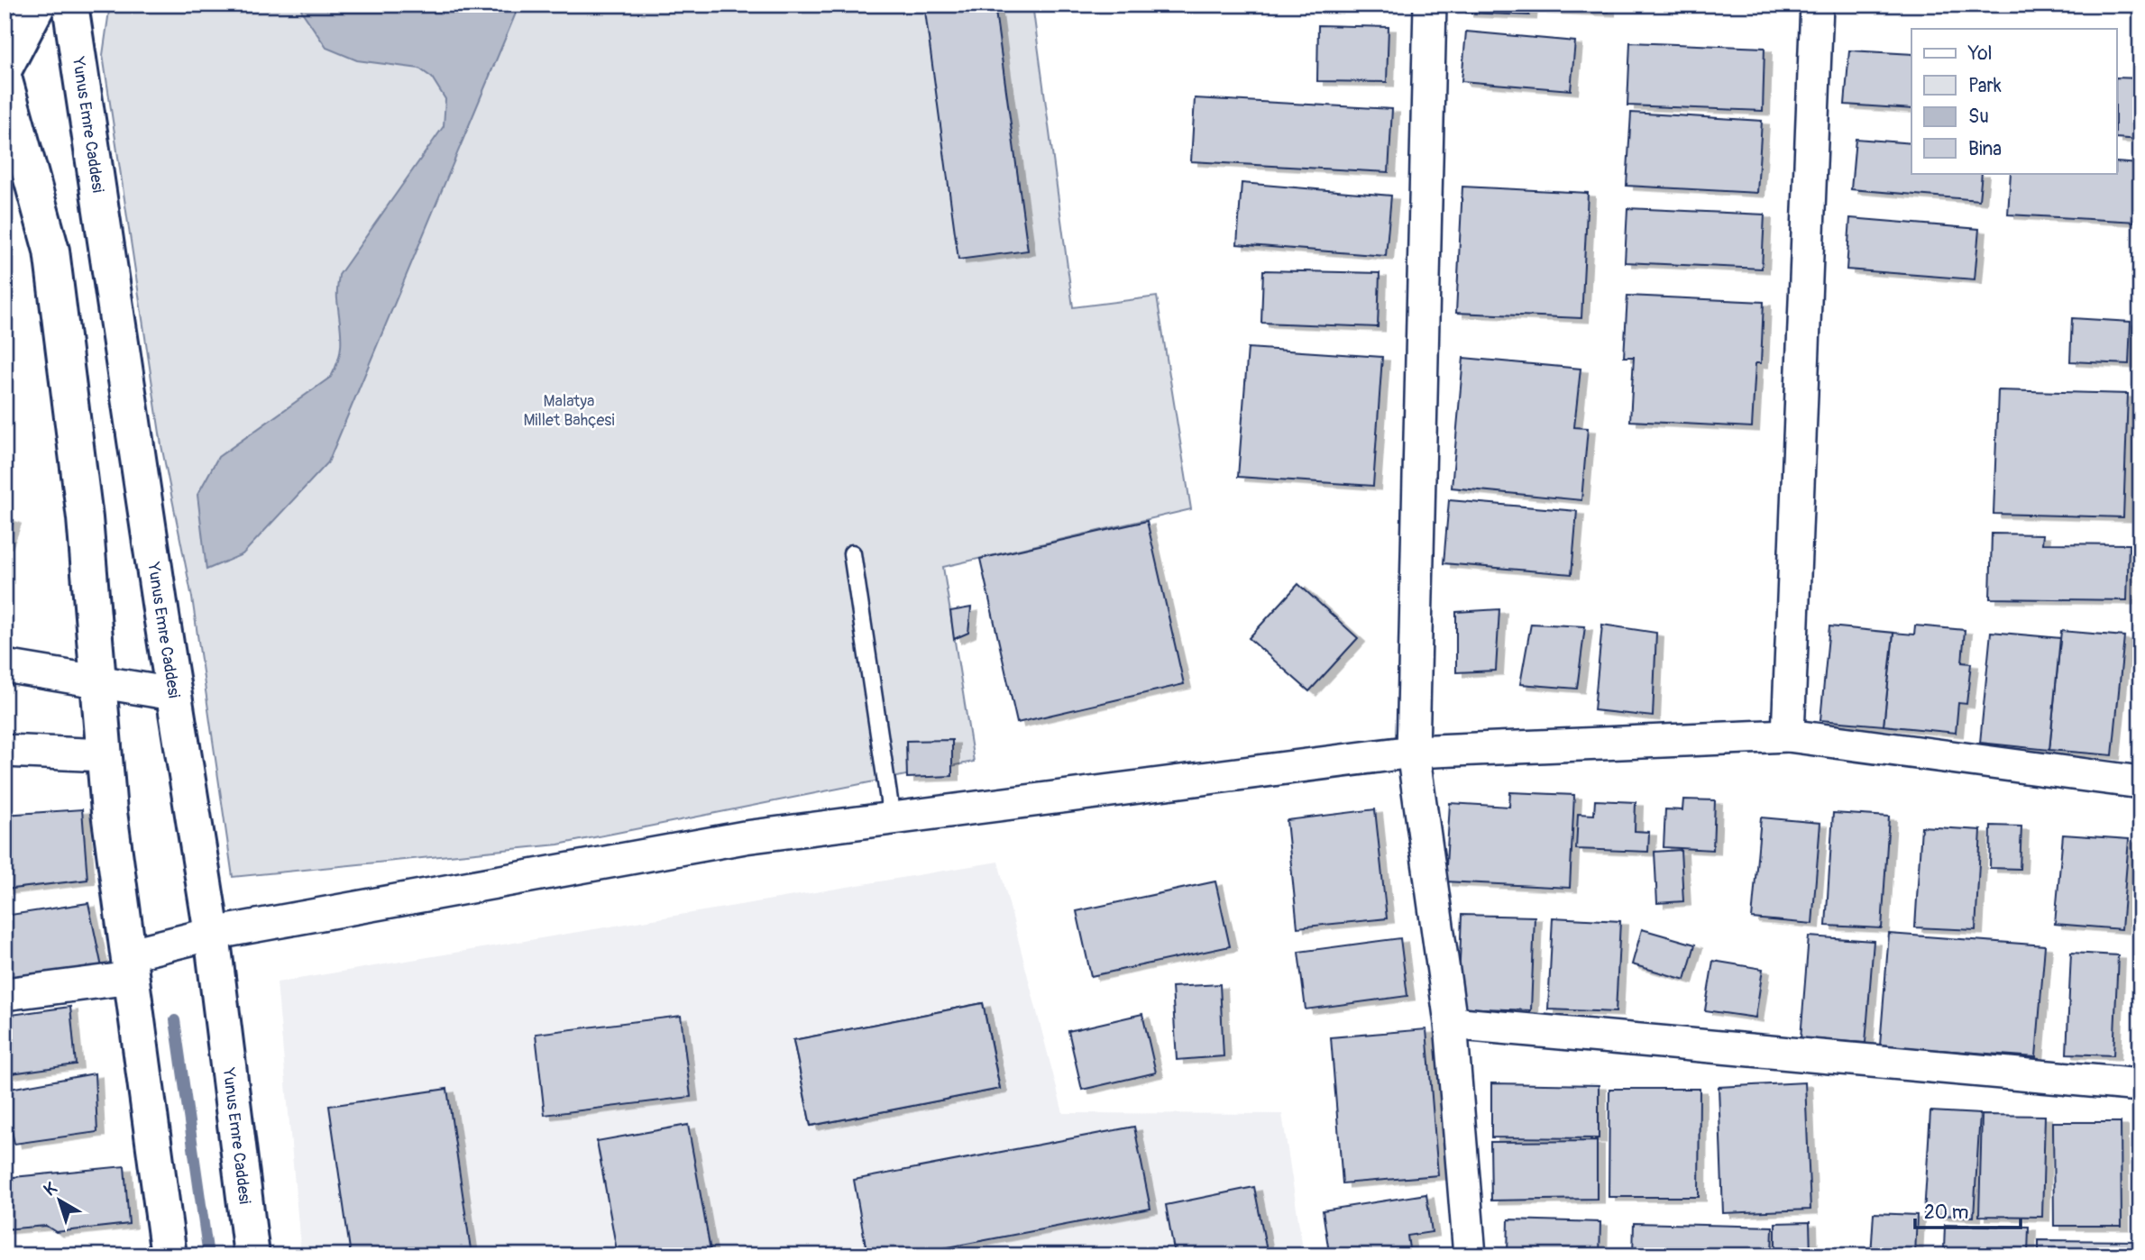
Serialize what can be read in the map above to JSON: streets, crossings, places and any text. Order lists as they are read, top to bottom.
{
  "streets": {
    "main road": ["Yunus Emre Caddesi"]
  },
  "parks": ["Malatya Millet Bahçesi"],
  "legend": [
    "Yol",
    "Park",
    "Su",
    "Bina"
  ],
  "scale_bar": "20 m",
  "north": "top left"
}
